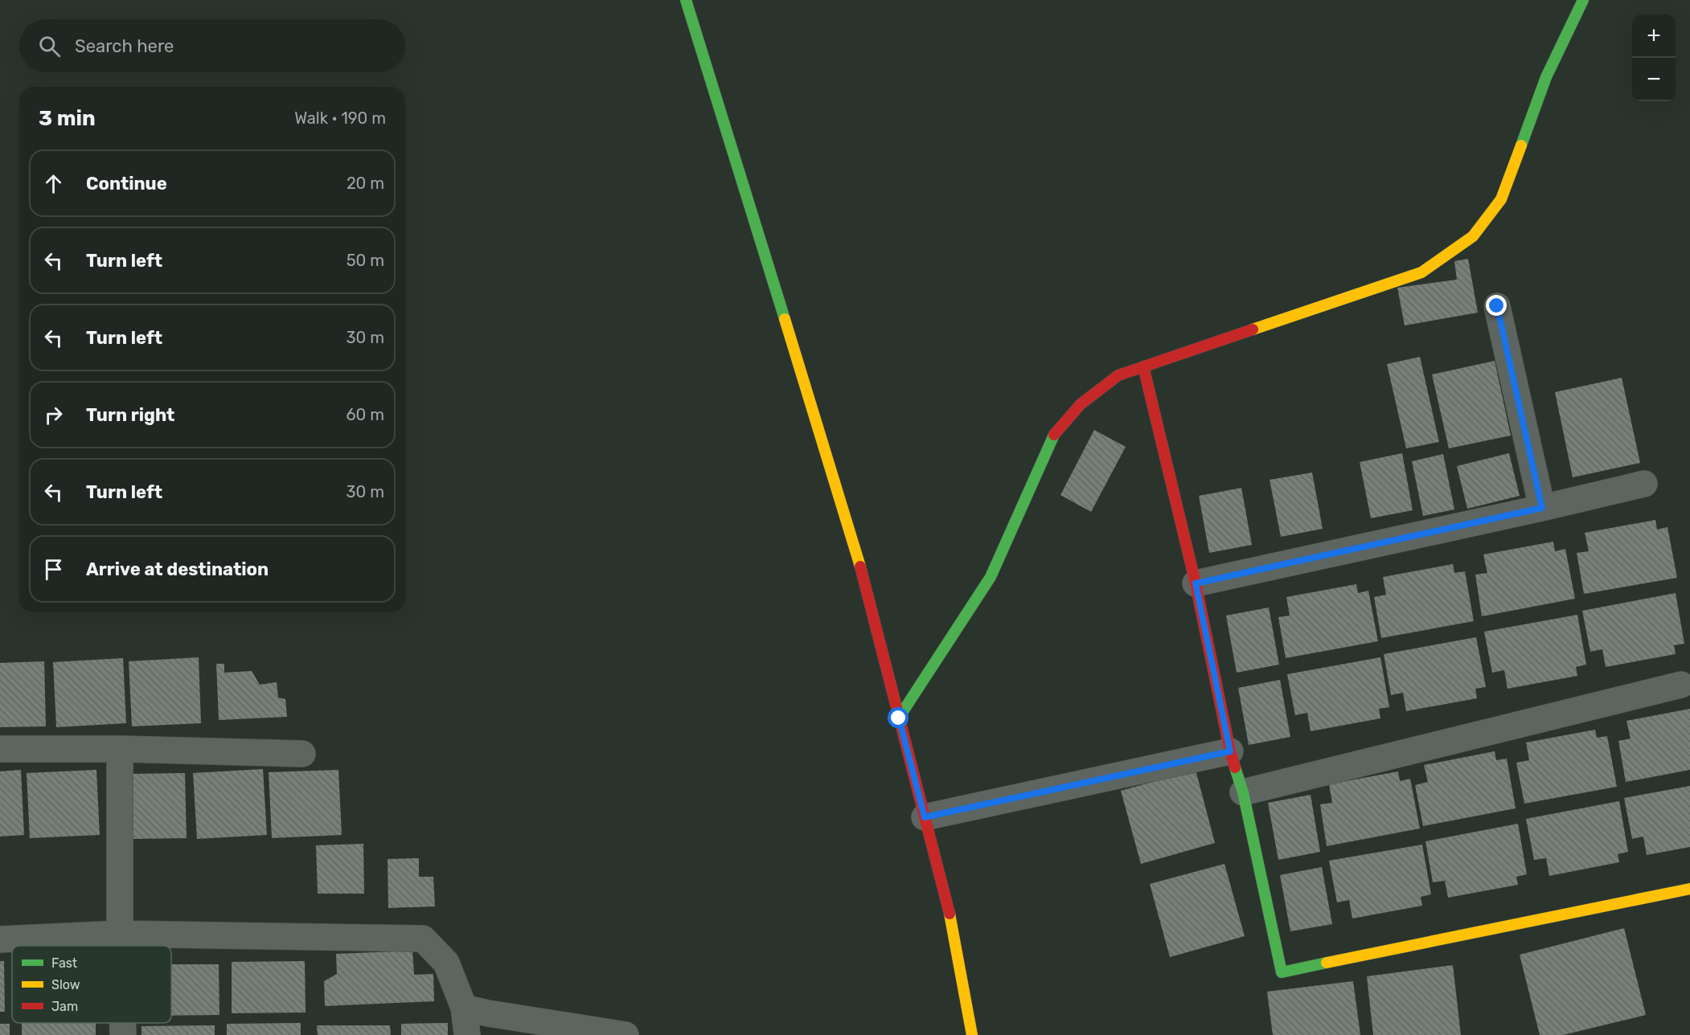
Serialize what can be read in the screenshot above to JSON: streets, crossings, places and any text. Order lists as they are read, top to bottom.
{
  "legend": ["Fast", "Slow", "Jam"],
  "page": {
    "map_buttons": ["+", "−"],
    "search": "Search here",
    "heading": ["3 min", "Walk · 190 m"],
    "list": [
      ["Continue", "20 m"],
      ["Turn left", "50 m"],
      ["Turn left", "30 m"],
      ["Turn right", "60 m"],
      ["Turn left", "30 m"],
      "Arrive at destination"
    ]
  }
}
